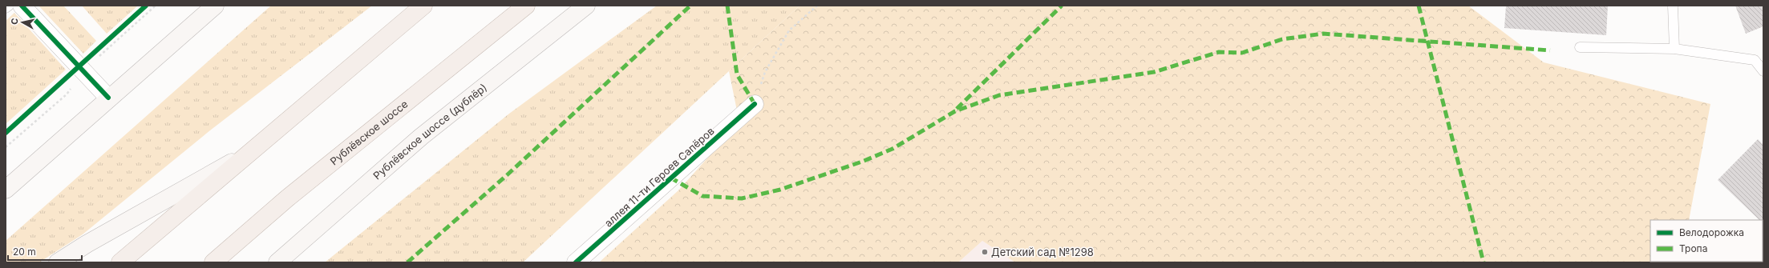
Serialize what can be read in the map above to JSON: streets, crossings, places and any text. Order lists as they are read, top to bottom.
{
  "streets": {
    "main road": ["Рублёвское шоссе (дублёр)", "Рублёвское шоссе"],
    "street": ["аллея 11-ти Героев Сапёров"]
  },
  "places": ["Детский сад №1298"],
  "legend": ["Велодорожка", "Тропа"],
  "scale_bar": "20 m",
  "north": "left"
}
